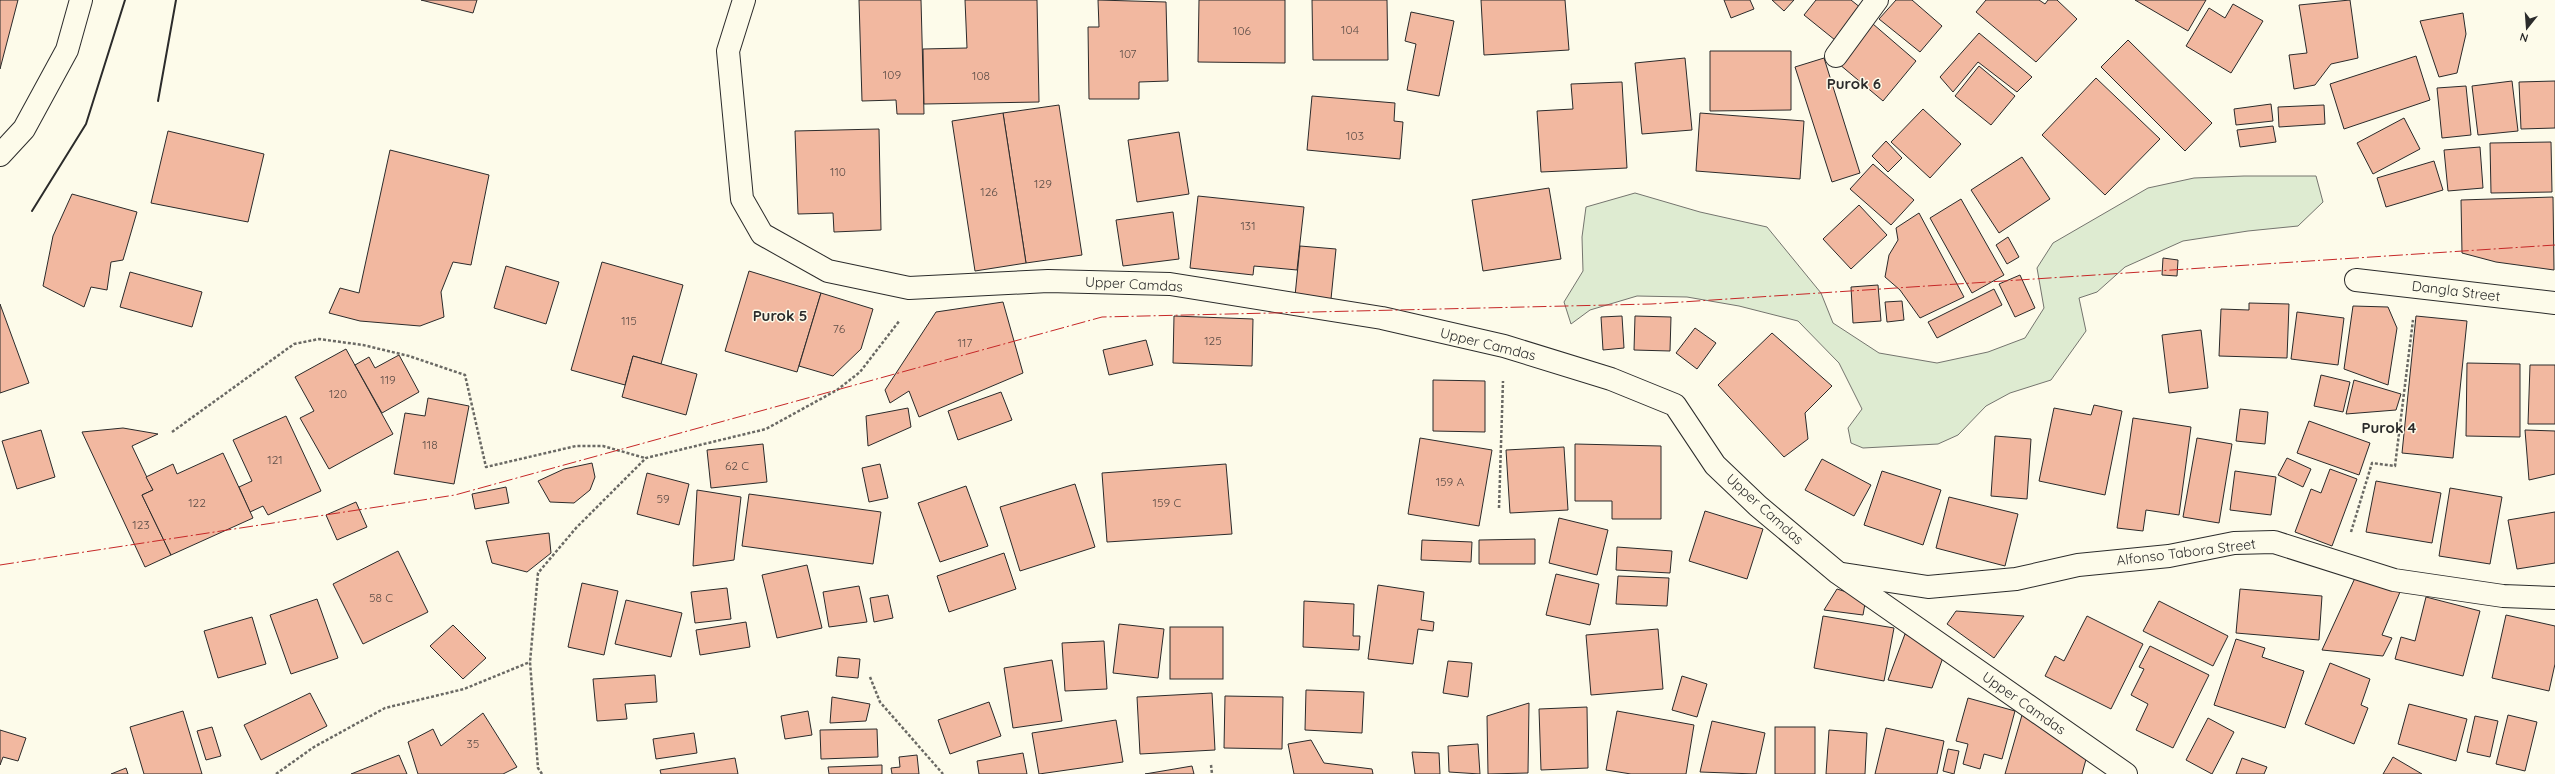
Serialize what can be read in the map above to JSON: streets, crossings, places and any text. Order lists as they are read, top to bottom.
{
  "streets": {
    "main road": ["Upper Camdas", "Dangla Street", "Alfonso Tabora Street"]
  },
  "crossings": [
    ["Upper Camdas", "Alfonso Tabora Street"]
  ],
  "districts": ["Purok 6", "Purok 5", "Purok 4"],
  "house_numbers": [
    "104",
    "106",
    "107",
    "109",
    "108",
    "103",
    "110",
    "129",
    "126",
    "131",
    "115",
    "76",
    "125",
    "117",
    "119",
    "120",
    "118",
    "121",
    "62 C",
    "159 A",
    "59",
    "122",
    "159 C",
    "123",
    "58 C",
    "35"
  ],
  "north": "bottom"
}
